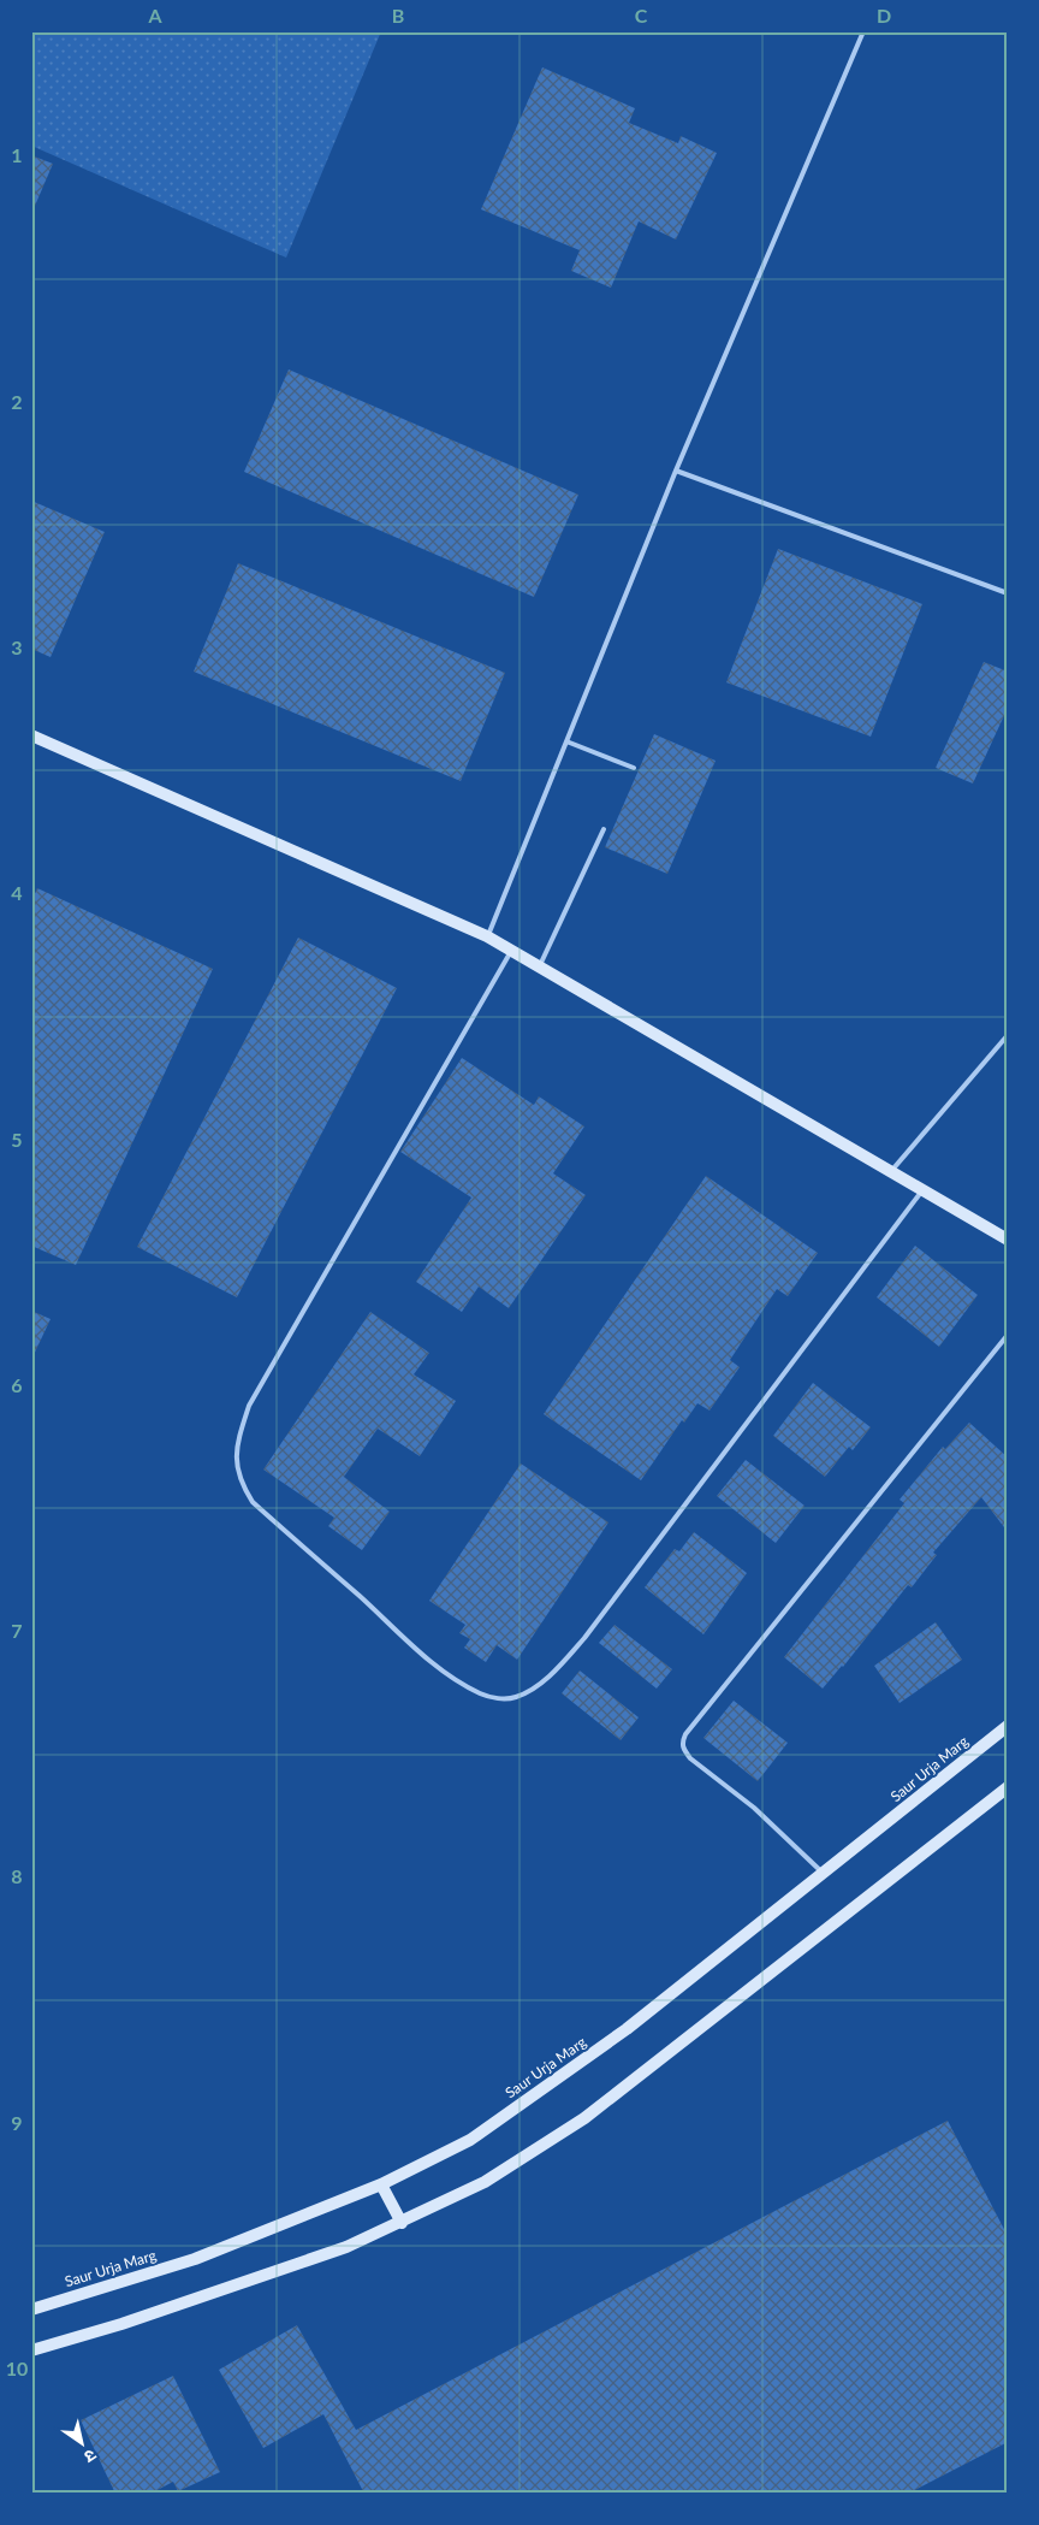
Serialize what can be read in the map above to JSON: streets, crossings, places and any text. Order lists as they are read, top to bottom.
{
  "streets": {
    "street": ["Saur Urja Marg"]
  },
  "north": "bottom right",
  "grid": {
    "columns": [
      "A",
      "B",
      "C",
      "D"
    ],
    "rows": [
      "1",
      "2",
      "3",
      "4",
      "5",
      "6",
      "7",
      "8",
      "9",
      "10"
    ]
  }
}
